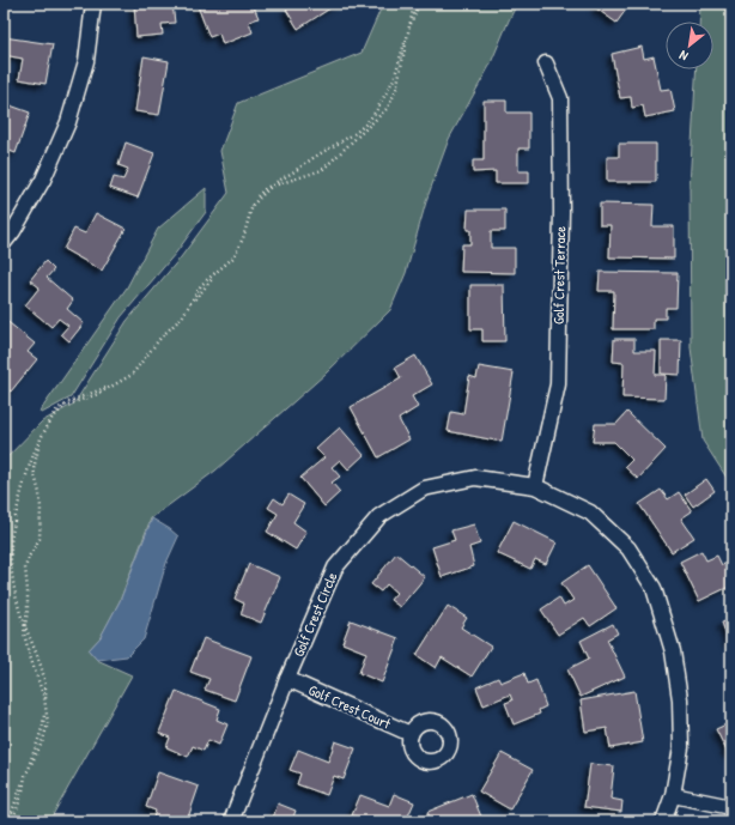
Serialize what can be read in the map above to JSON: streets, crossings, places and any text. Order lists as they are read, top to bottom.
{
  "streets": {
    "street": ["Golf Crest Terrace", "Golf Crest Circle", "Golf Crest Court"]
  },
  "crossings": [
    ["Golf Crest Terrace", "Golf Crest Circle"],
    ["Golf Crest Circle", "Golf Crest Court"]
  ],
  "north": "bottom left"
}
